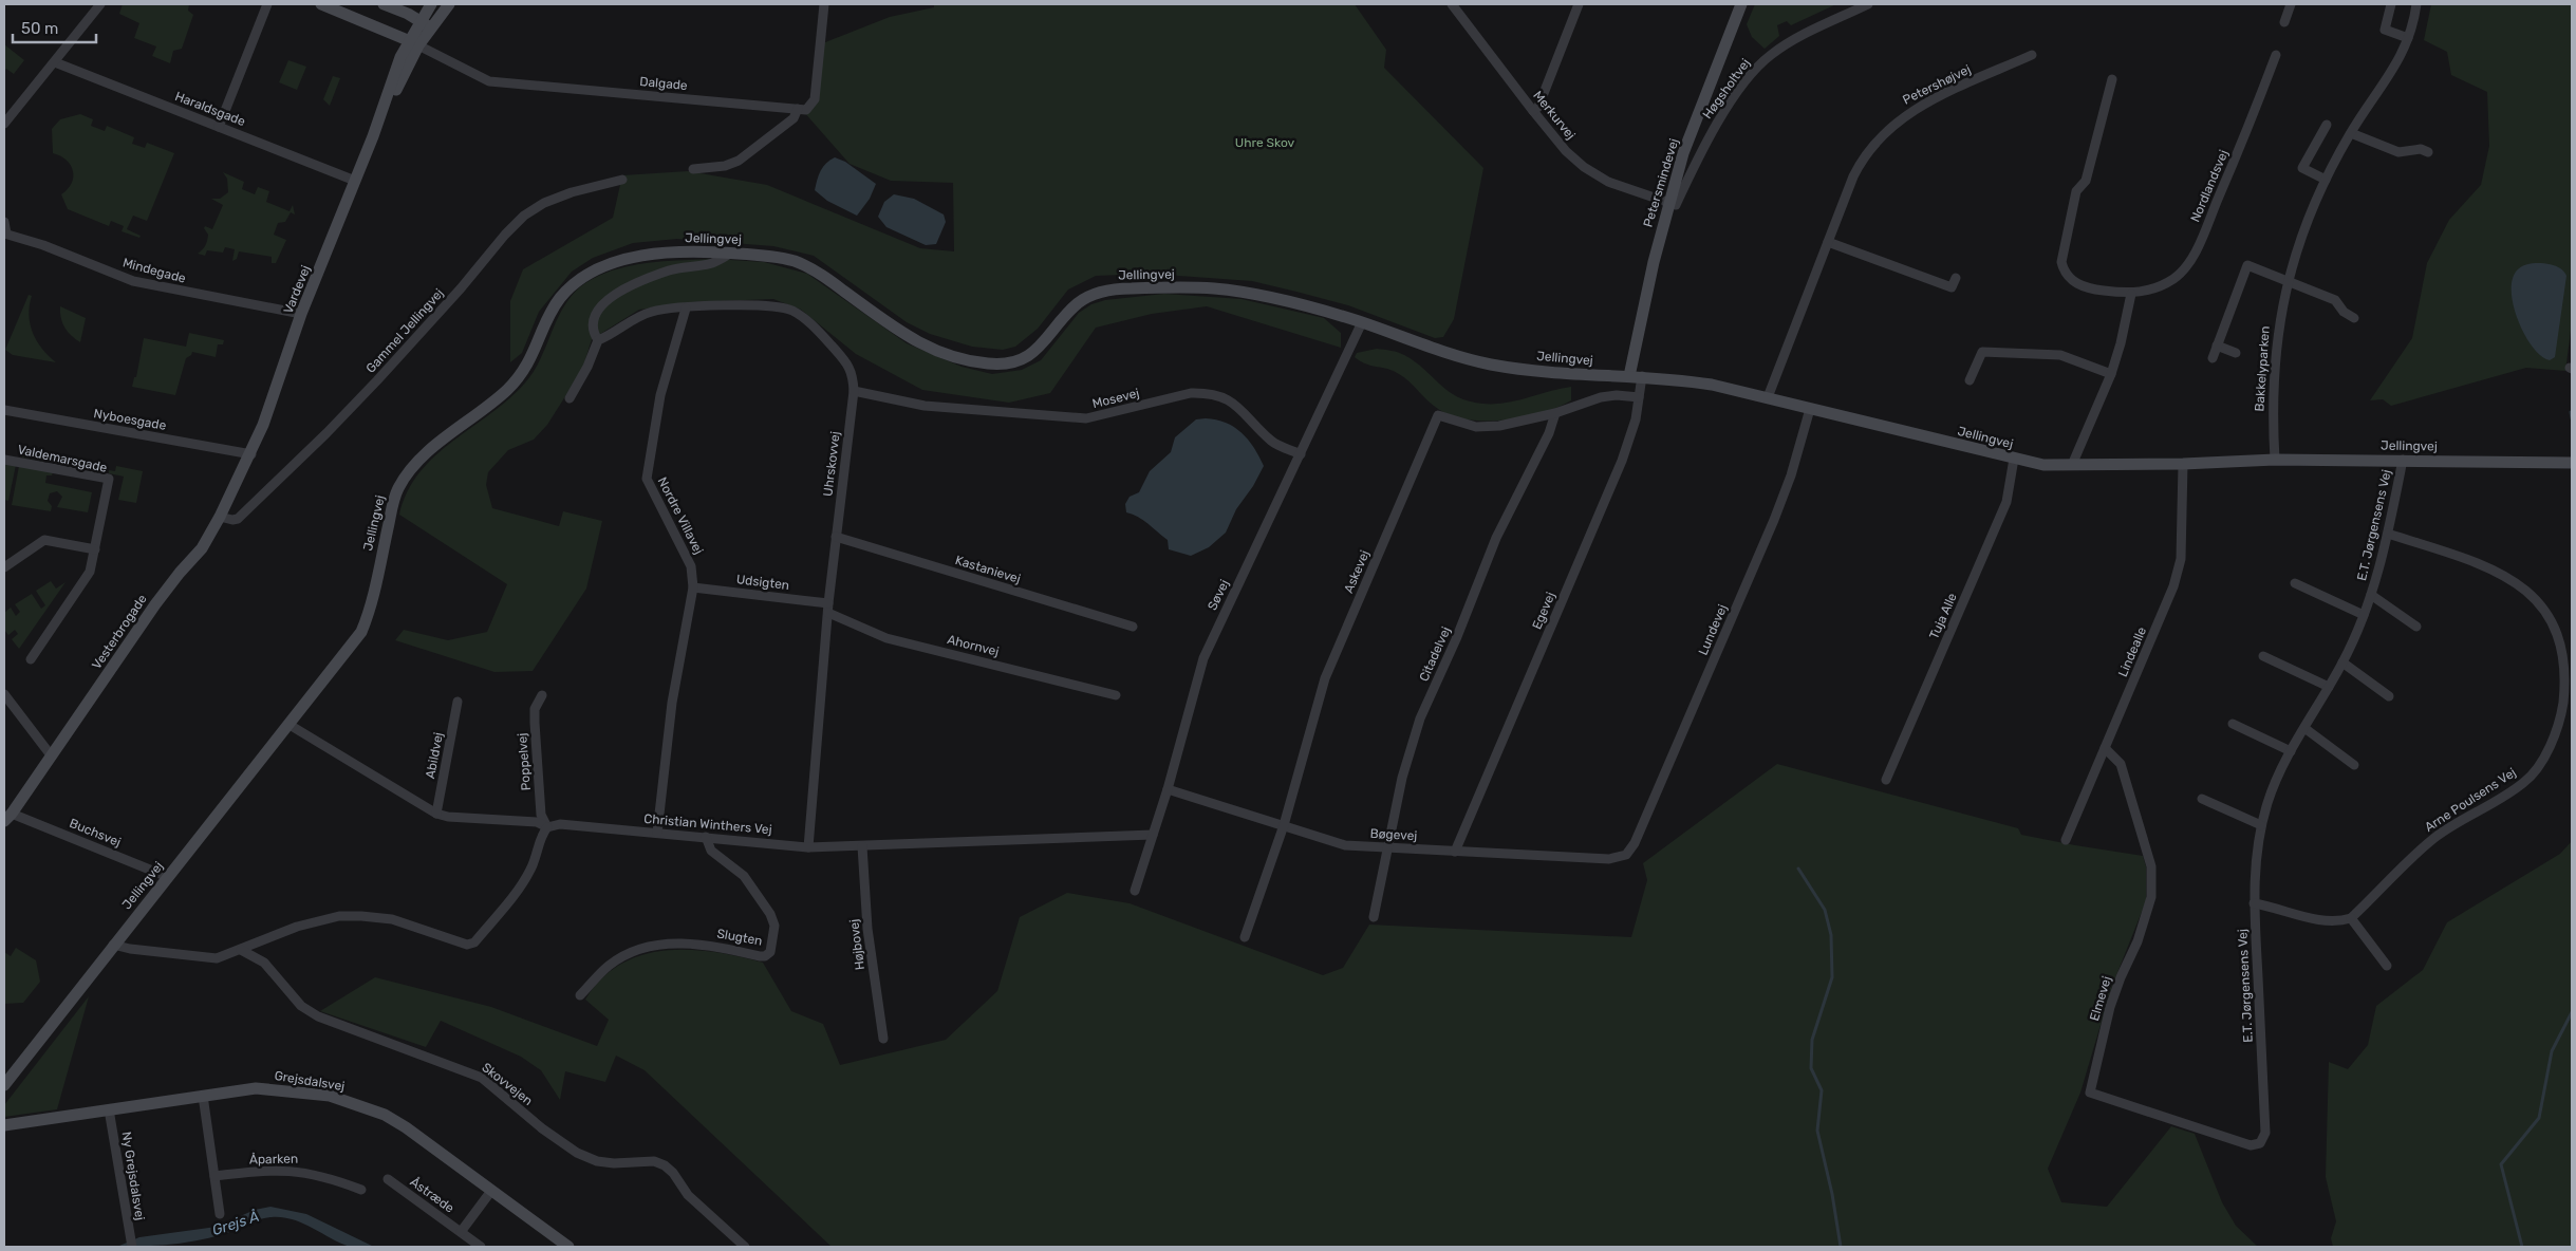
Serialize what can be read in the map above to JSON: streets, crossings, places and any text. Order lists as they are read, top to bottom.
{
  "streets": {
    "main road": [
      "Petersmindevej",
      "Jellingvej",
      "Vardevej",
      "Vesterbrogade",
      "Grejsdalsvej"
    ],
    "street": [
      "Dalgade",
      "Petershøjvej",
      "Høgsholtvej",
      "Haraldsgade",
      "Merkurvej",
      "Nordlandsvej",
      "Mindegade",
      "Gammel Jellingvej",
      "Bakkelyparken",
      "Mosevej",
      "Nyboesgade",
      "Valdemarsgade",
      "Uhrskovvej",
      "Nordre Villavej",
      "E.T. Jørgensens Vej",
      "Kastanievej",
      "Askevej",
      "Udsigten",
      "Søvej",
      "Egevej",
      "Tuja Alle",
      "Lundevej",
      "Ahornvej",
      "Lindealle",
      "Citadelvej",
      "Abildvej",
      "Poppelvej",
      "Arne Poulsens Vej",
      "Christian Winthers Vej",
      "Buchsvej",
      "Bøgevej",
      "Slugten",
      "Højbovej",
      "Elmevej",
      "Skovvejen",
      "Åparken",
      "Ny Grejsdalsvej",
      "Åstræde"
    ]
  },
  "crossings": [
    ["Dalgade", "Vardevej"],
    ["Petershøjvej", "Jellingvej"],
    ["Høgsholtvej", "Merkurvej"],
    ["Høgsholtvej", "Petersmindevej"],
    ["Haraldsgade", "Vardevej"],
    ["Merkurvej", "Petersmindevej"],
    ["Petersmindevej", "Jellingvej"],
    ["Petersmindevej", "Egevej"],
    ["Jellingvej", "Bakkelyparken"],
    ["Jellingvej", "E.T. Jørgensens Vej"],
    ["Jellingvej", "Søvej"],
    ["Jellingvej", "Egevej"],
    ["Jellingvej", "Tuja Alle"],
    ["Jellingvej", "Lundevej"],
    ["Jellingvej", "Lindealle"],
    ["Jellingvej", "Christian Winthers Vej"],
    ["Jellingvej", "Buchsvej"],
    ["Mindegade", "Vardevej"],
    ["Vardevej", "Nyboesgade"],
    ["Vardevej", "Vesterbrogade"],
    ["Gammel Jellingvej", "Vesterbrogade"],
    ["Mosevej", "Uhrskovvej"],
    ["Mosevej", "Søvej"],
    ["Nyboesgade", "Vesterbrogade"],
    ["Uhrskovvej", "Nordre Villavej"],
    ["Uhrskovvej", "Kastanievej"],
    ["Uhrskovvej", "Udsigten"],
    ["Uhrskovvej", "Ahornvej"],
    ["Uhrskovvej", "Christian Winthers Vej"],
    ["Nordre Villavej", "Udsigten"],
    ["Nordre Villavej", "Christian Winthers Vej"],
    ["E.T. Jørgensens Vej", "Arne Poulsens Vej"],
    ["E.T. Jørgensens Vej", "Elmevej"],
    ["Askevej", "Egevej"],
    ["Askevej", "Citadelvej"],
    ["Askevej", "Bøgevej"],
    ["Udsigten", "Ahornvej"],
    ["Søvej", "Christian Winthers Vej"],
    ["Søvej", "Bøgevej"],
    ["Egevej", "Bøgevej"],
    ["Lundevej", "Bøgevej"],
    ["Vesterbrogade", "Buchsvej"],
    ["Lindealle", "Elmevej"],
    ["Citadelvej", "Bøgevej"],
    ["Abildvej", "Christian Winthers Vej"],
    ["Poppelvej", "Christian Winthers Vej"],
    ["Christian Winthers Vej", "Slugten"],
    ["Christian Winthers Vej", "Højbovej"],
    ["Grejsdalsvej", "Ny Grejsdalsvej"],
    ["Grejsdalsvej", "Åstræde"]
  ],
  "water": ["Grejs Å"],
  "parks": ["Uhre Skov"],
  "scale_bar": "50 m"
}
